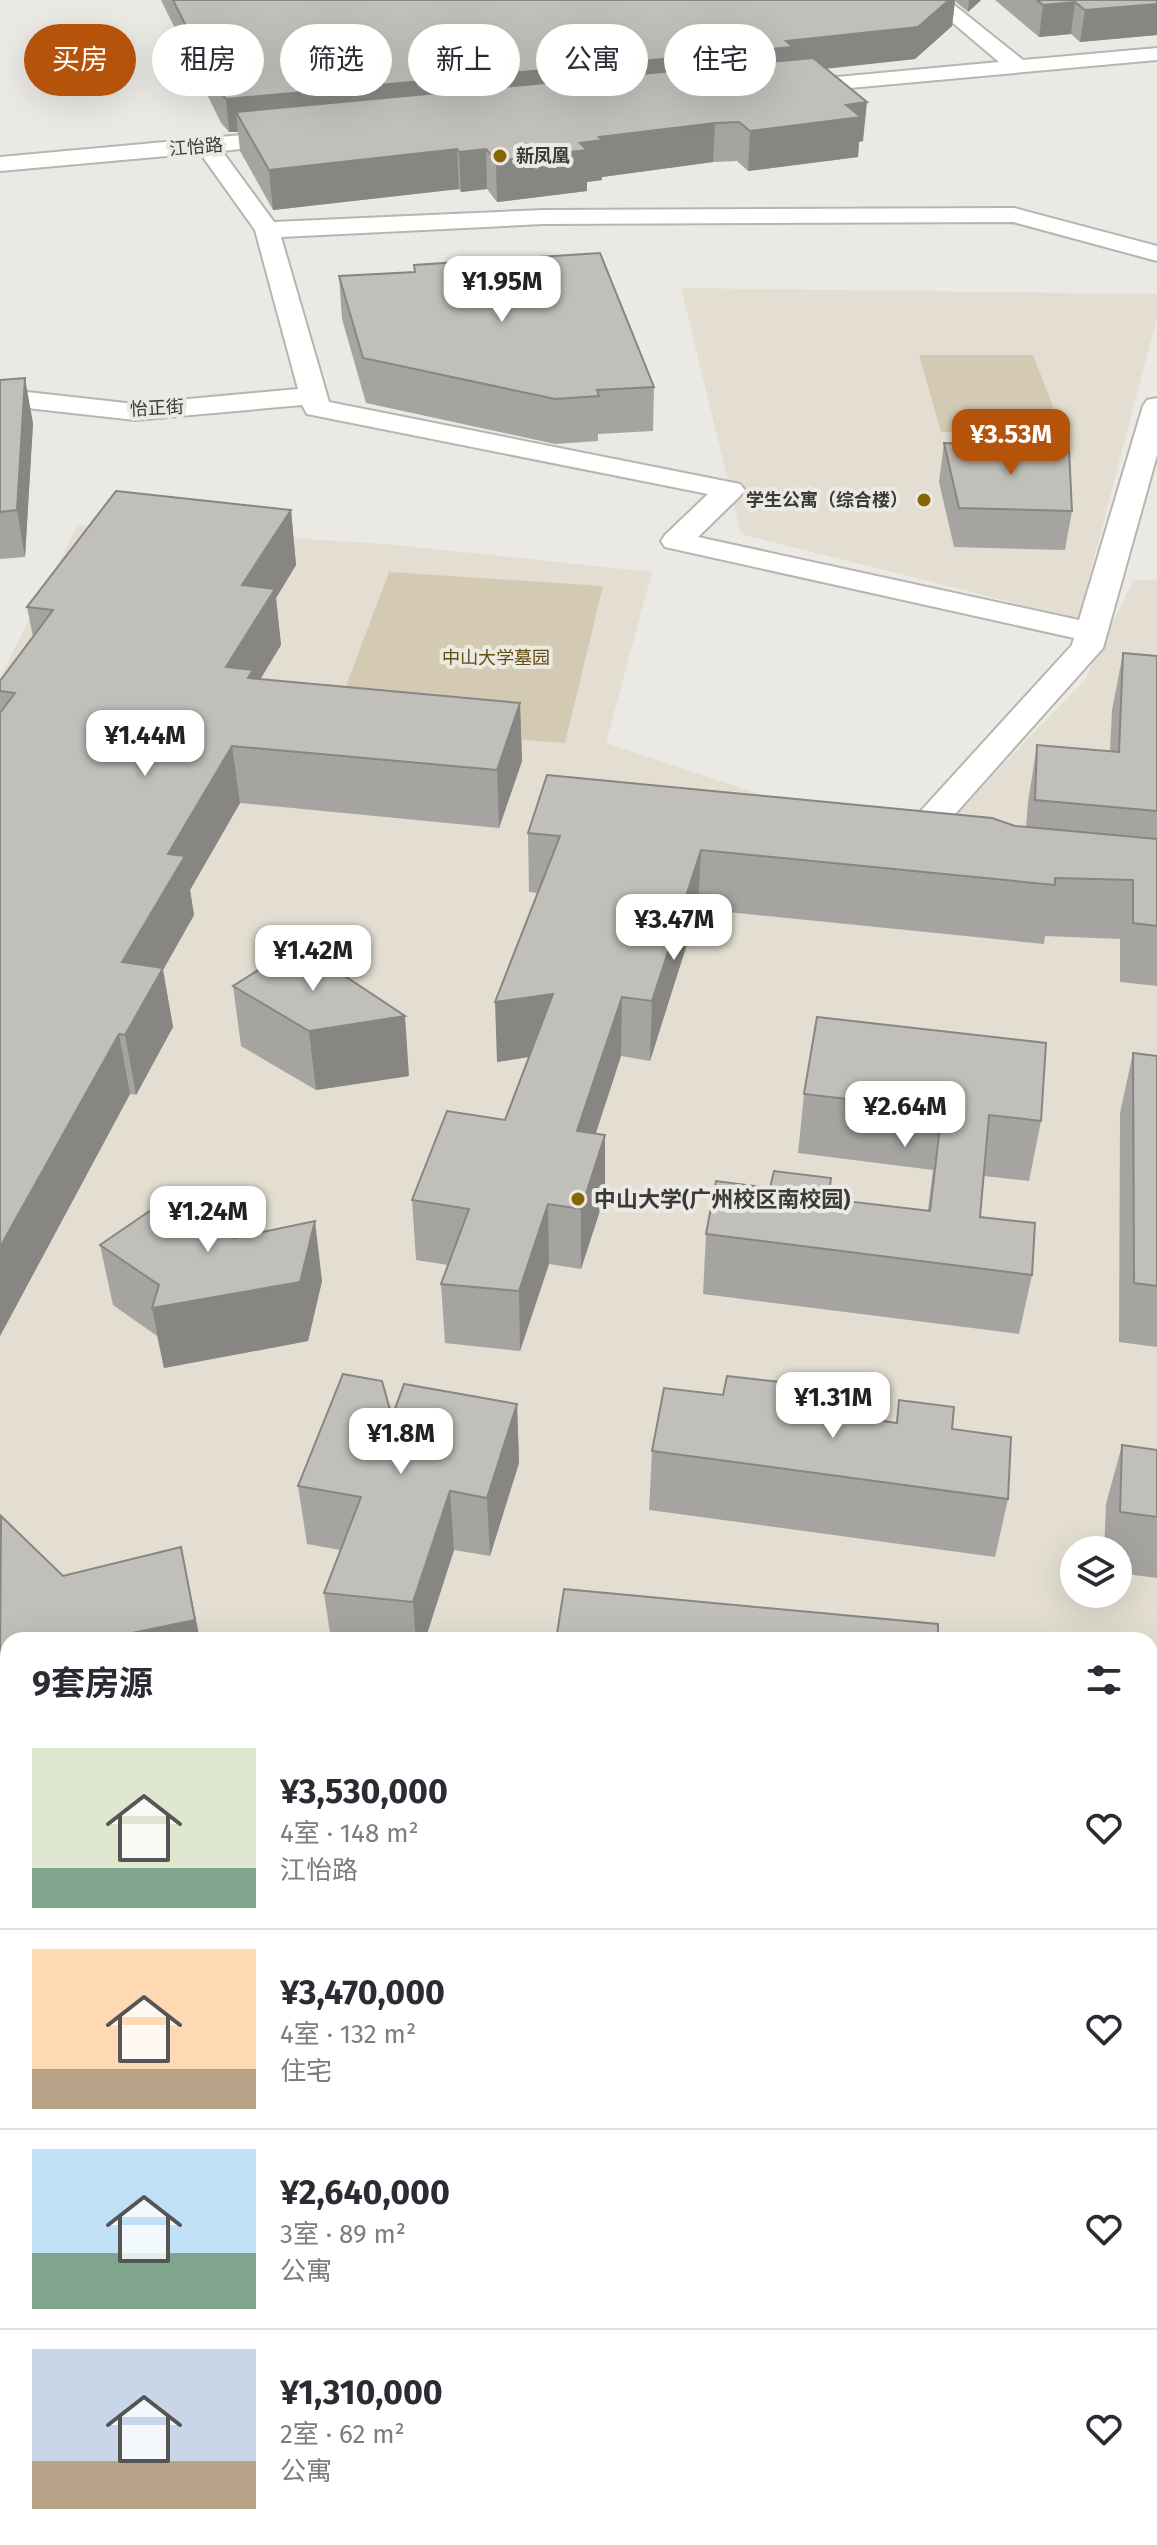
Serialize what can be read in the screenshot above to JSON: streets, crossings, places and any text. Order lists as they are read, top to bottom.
{
  "streets": {
    "street": ["江怡路", "怡正街"]
  },
  "parks": ["中山大学墓园"],
  "places": ["新凤凰", "学生公寓（综合楼）", "中山大学(广州校区南校园)"],
  "page": {
    "chip": [
      "买房",
      "租房",
      "筛选",
      "新上",
      "公寓",
      "住宅"
    ],
    "price": [
      "¥1.95M",
      "¥3.53M",
      "¥1.44M",
      "¥3.47M",
      "¥1.42M",
      "¥2.64M",
      "¥1.24M",
      "¥1.31M",
      "¥1.8M"
    ],
    "heading": "9套房源",
    "list": [
      {
        "name": "¥3,530,000",
        "note": "4室 · 148 m² · 江怡路"
      },
      {
        "name": "¥3,470,000",
        "note": "4室 · 132 m² · 住宅"
      },
      {
        "name": "¥2,640,000",
        "note": "3室 · 89 m² · 公寓"
      },
      {
        "name": "¥1,310,000",
        "note": "2室 · 62 m² · 公寓"
      }
    ]
  }
}
